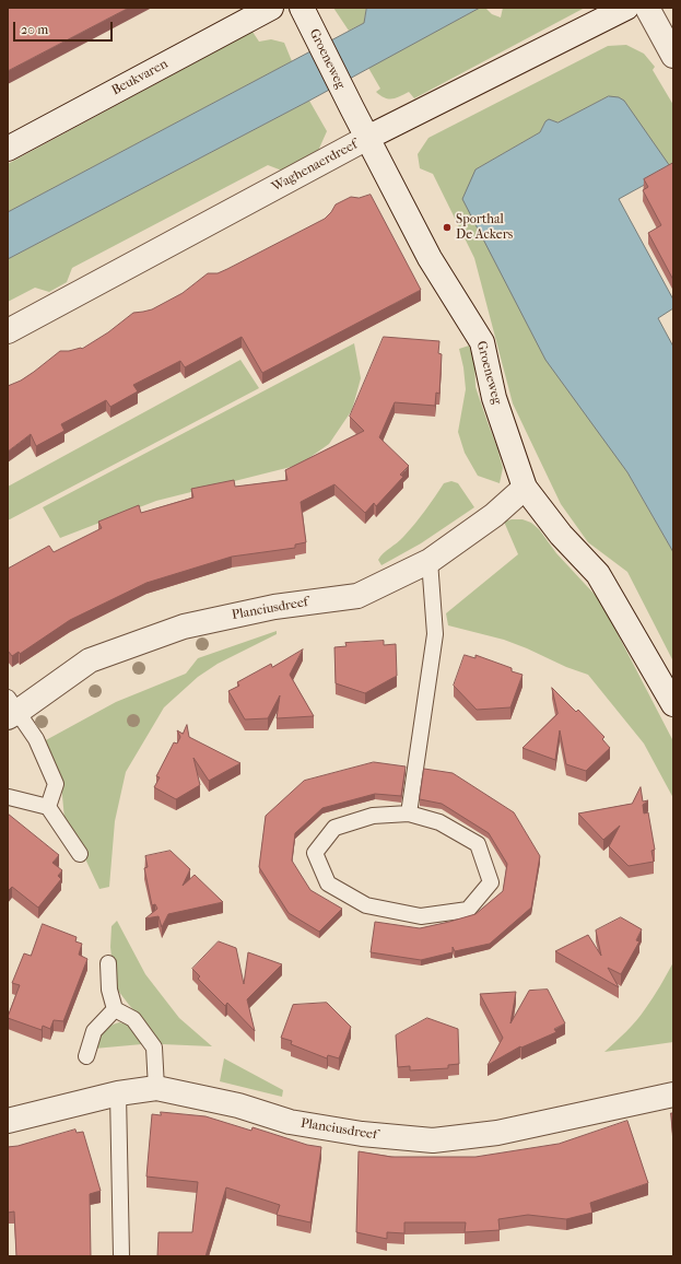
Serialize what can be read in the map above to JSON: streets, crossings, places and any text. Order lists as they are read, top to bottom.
{
  "streets": {
    "street": [
      "Groeneweg",
      "Beukvaren",
      "Waghenaerdreef",
      "Planciusdreef"
    ]
  },
  "crossings": [
    ["Groeneweg", "Waghenaerdreef"],
    ["Groeneweg", "Planciusdreef"]
  ],
  "places": ["Sporthal De Ackers"],
  "scale_bar": "20 m"
}
